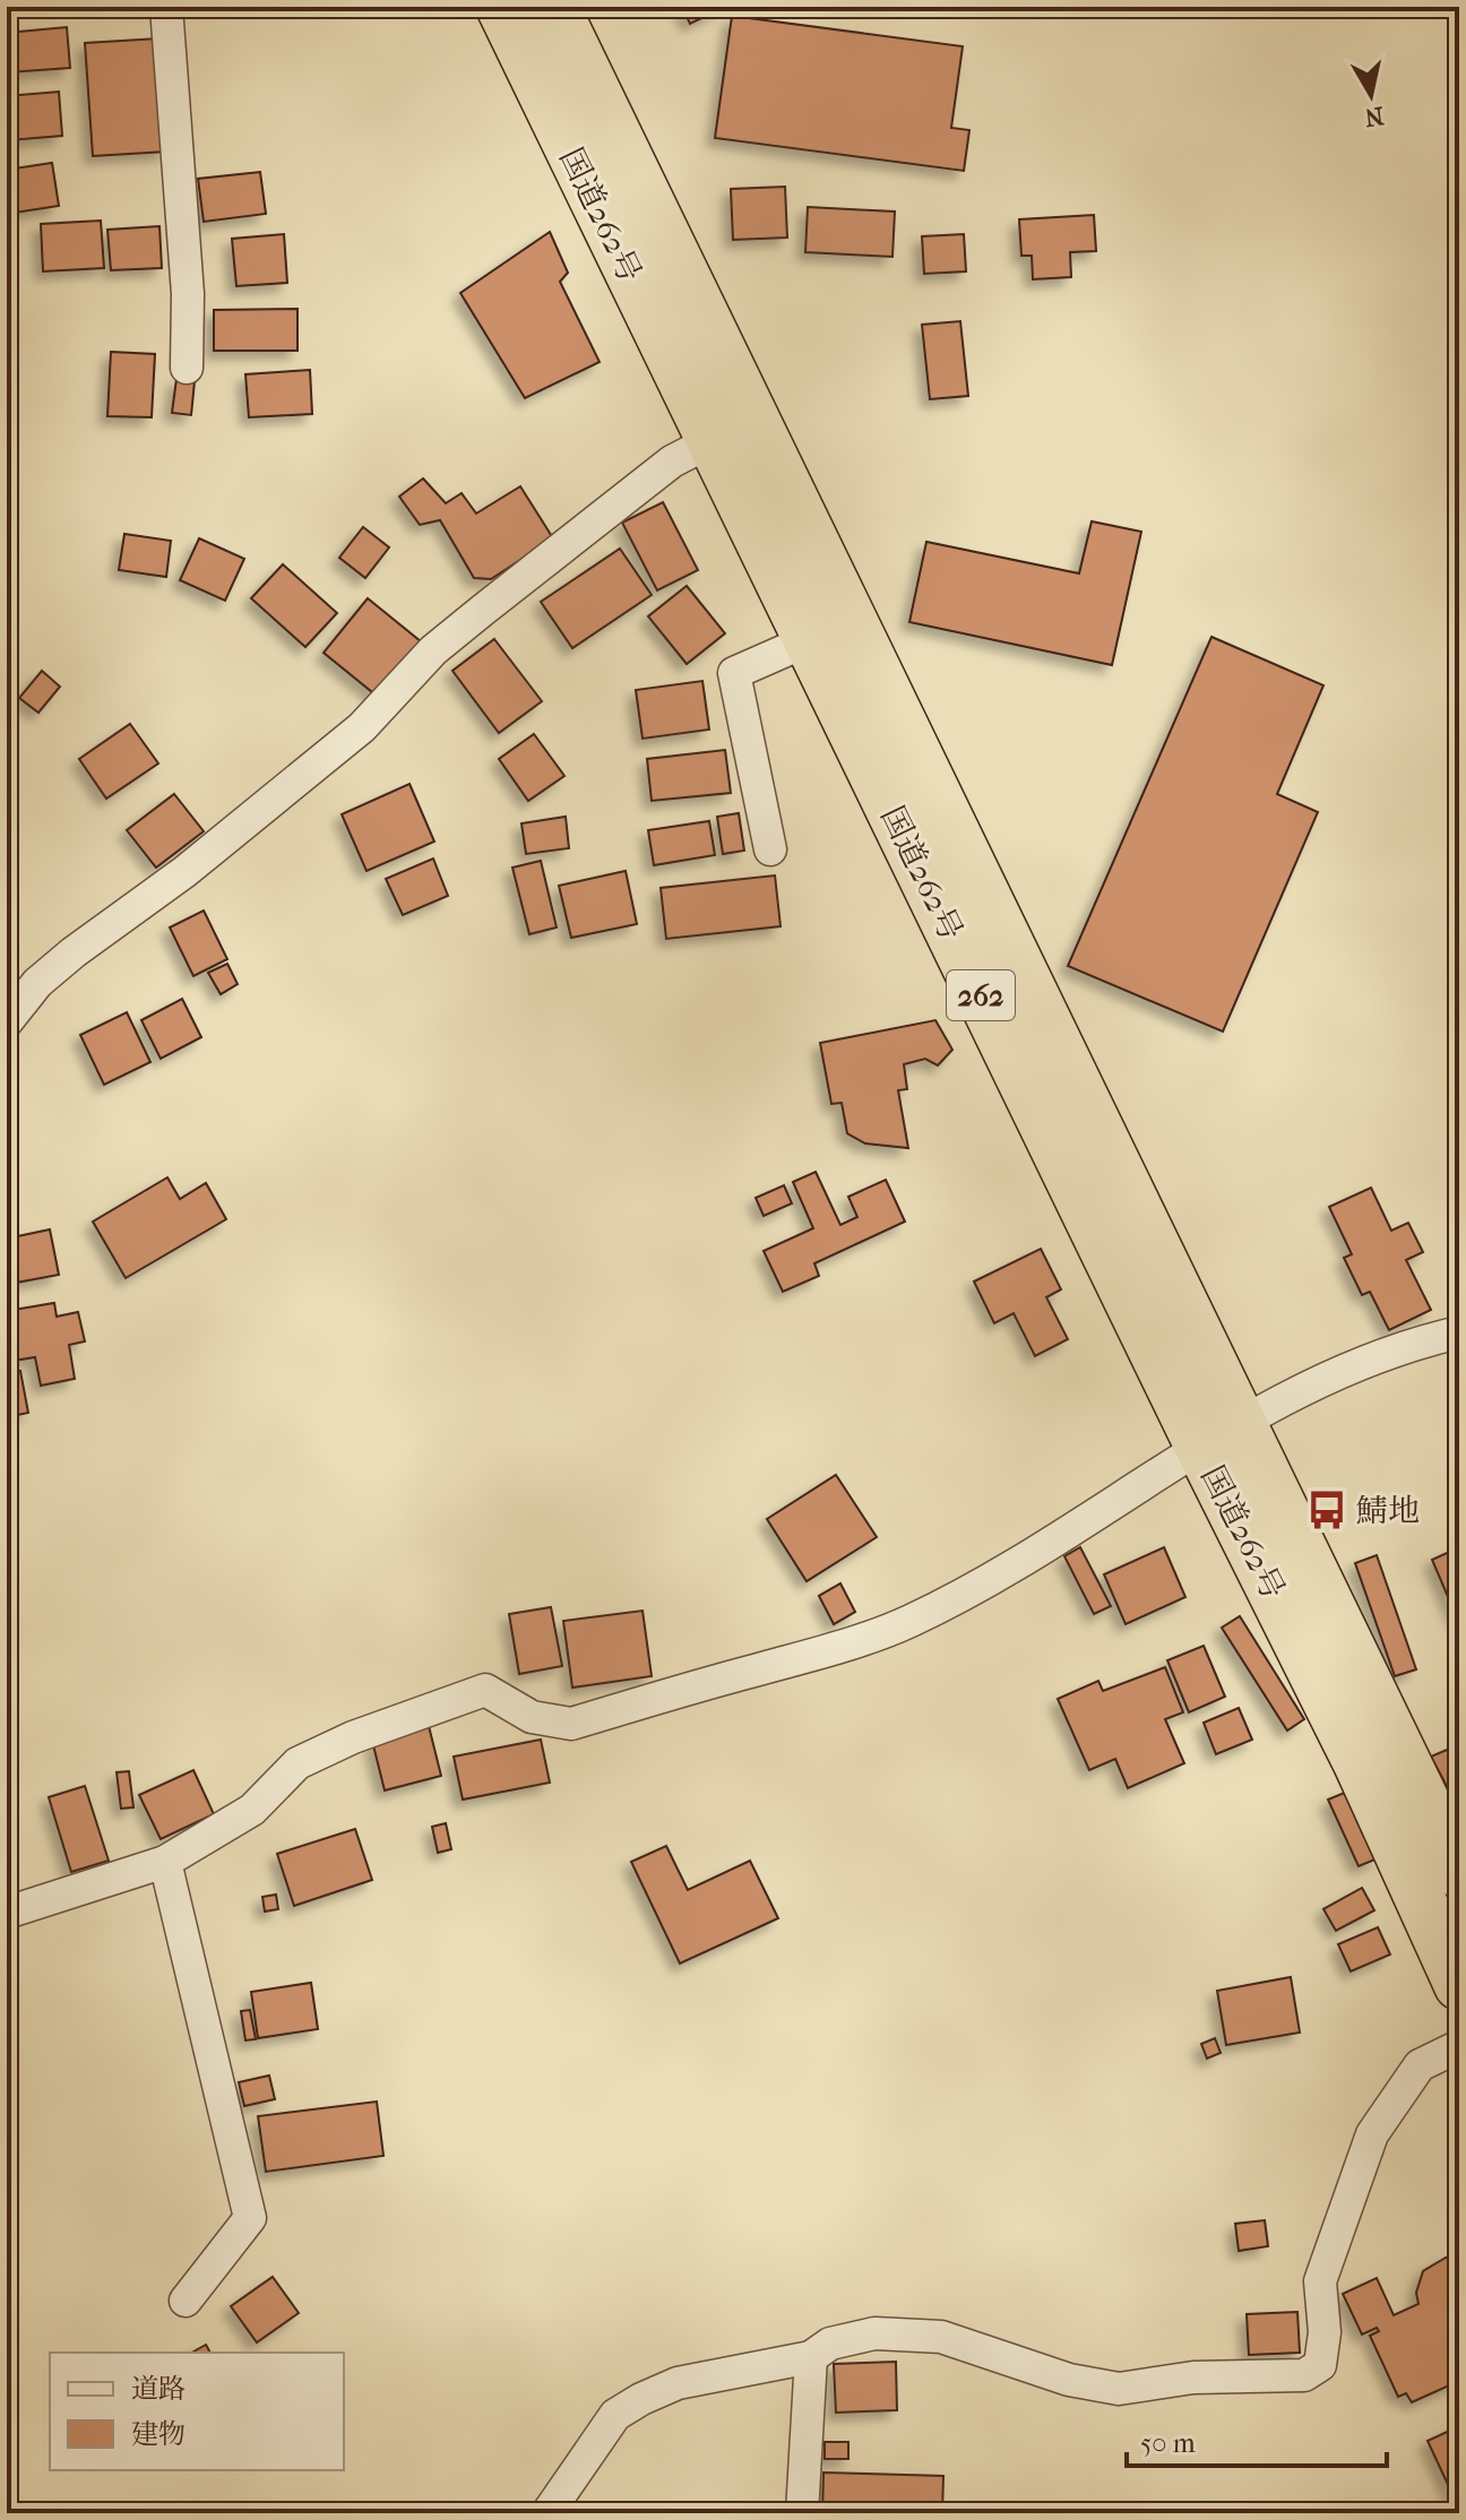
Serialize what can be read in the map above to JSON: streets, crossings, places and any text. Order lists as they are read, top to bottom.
{
  "streets": {
    "highway": ["国道262号", "262"]
  },
  "places": {
    "bus stop": ["鯖地"]
  },
  "legend": ["道路", "建物"],
  "scale_bar": "50 m",
  "north": "bottom"
}
